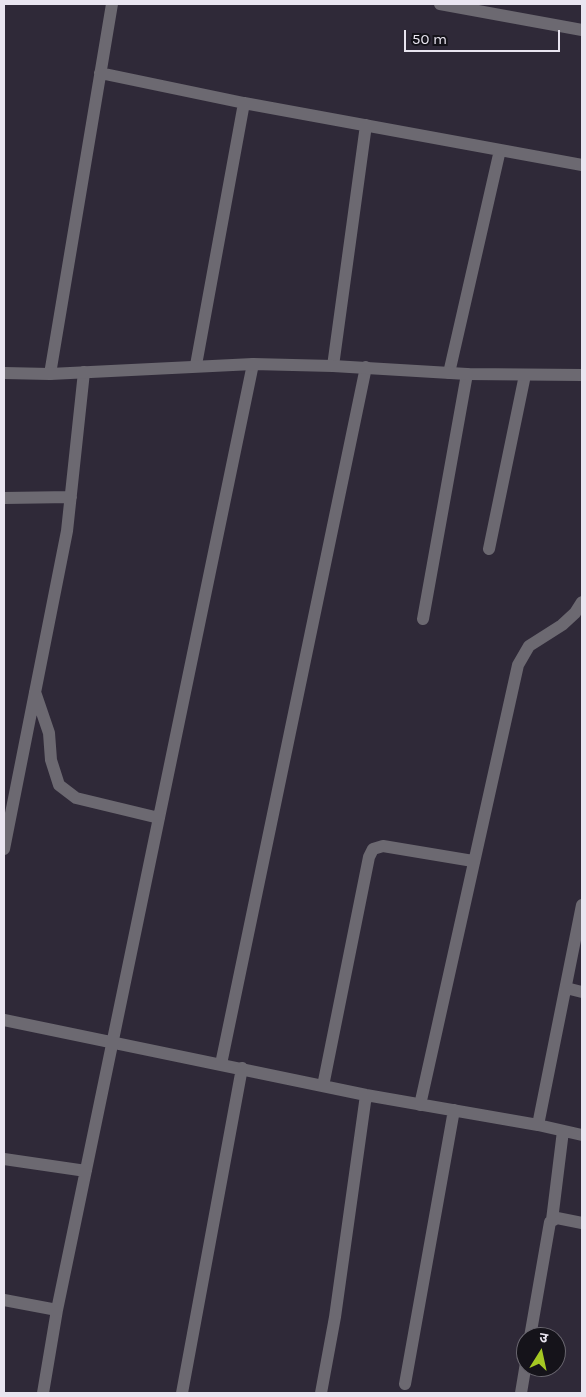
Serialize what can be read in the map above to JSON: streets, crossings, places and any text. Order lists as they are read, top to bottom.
{
  "scale_bar": "50 m",
  "north": "top"
}
